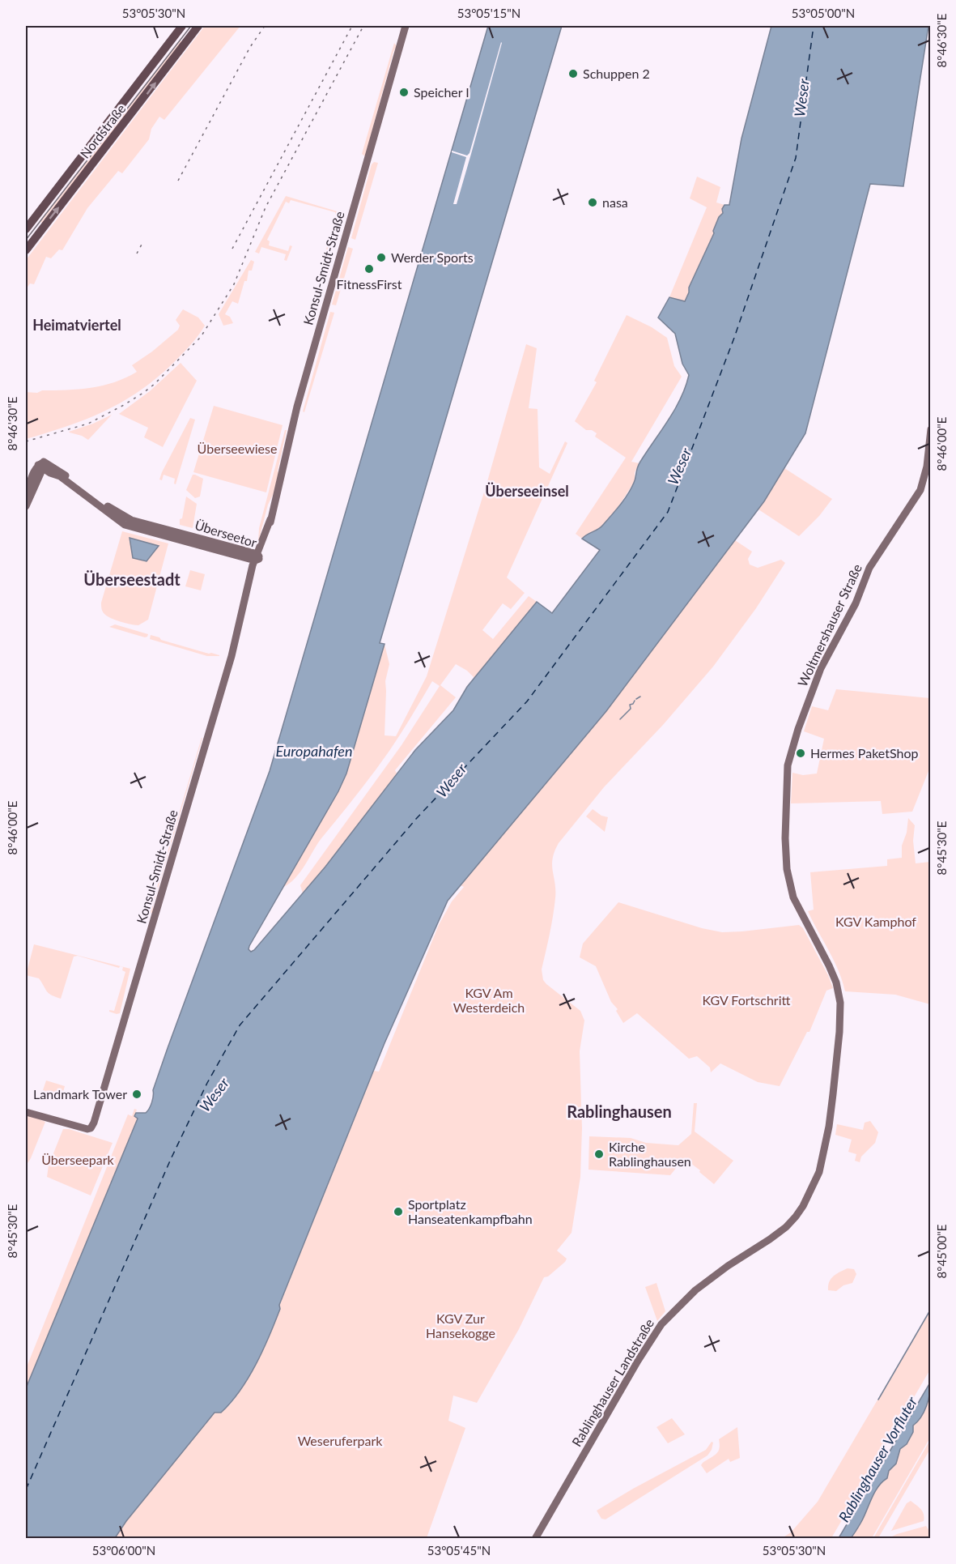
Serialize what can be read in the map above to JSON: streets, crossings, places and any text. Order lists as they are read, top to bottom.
{
  "streets": {
    "main road": ["Nordstraße"],
    "street": [
      "Konsul-Smidt-Straße",
      "Überseetor",
      "Woltmershauser Straße",
      "Rablinghauser Landstraße"
    ]
  },
  "crossings": [
    ["Konsul-Smidt-Straße", "Überseetor"],
    ["Woltmershauser Straße", "Rablinghauser Landstraße"]
  ],
  "districts": [
    "Heimatviertel",
    "Überseeinsel",
    "Überseestadt",
    "Rablinghausen"
  ],
  "water": ["Weser", "Europahafen", "Rablinghauser Vorfluter"],
  "parks": [
    "Überseewiese",
    "KGV Kamphof",
    "KGV Am Westerdeich",
    "KGV Fortschritt",
    "Überseepark",
    "KGV Zur Hansekogge",
    "Weseruferpark"
  ],
  "places": [
    "Schuppen 2",
    "Speicher I",
    "nasa",
    "Werder Sports",
    "FitnessFirst",
    "Hermes PaketShop",
    "Landmark Tower",
    "Kirche Rablinghausen",
    "Sportplatz Hanseatenkampfbahn"
  ],
  "coordinates": [
    "53°05'30\"N",
    "53°05'15\"N",
    "53°05'00\"N",
    "8°46'30\"E",
    "8°46'00\"E",
    "8°45'30\"E",
    "8°45'00\"E",
    "53°06'00\"N",
    "53°05'45\"N"
  ]
}
